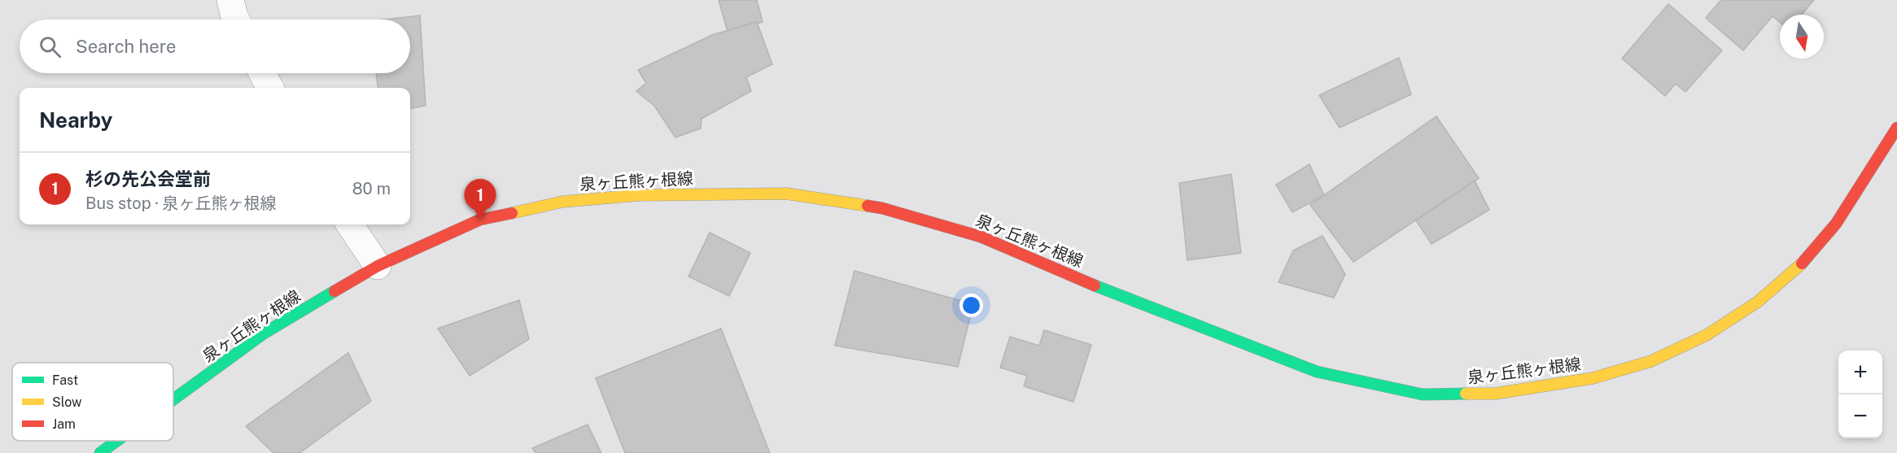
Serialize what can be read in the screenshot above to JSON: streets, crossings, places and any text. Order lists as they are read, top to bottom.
{
  "streets": {
    "main road": ["泉ヶ丘熊ヶ根線"]
  },
  "legend": ["Fast", "Slow", "Jam"],
  "north": "bottom",
  "page": {
    "search": "Search here",
    "heading": "Nearby",
    "list": [
      {
        "mark": "1",
        "name": "杉の先公会堂前",
        "note": "Bus stop · 泉ヶ丘熊ヶ根線",
        "value": "80 m"
      }
    ],
    "pins": "1",
    "map_buttons": ["+", "−"]
  }
}
